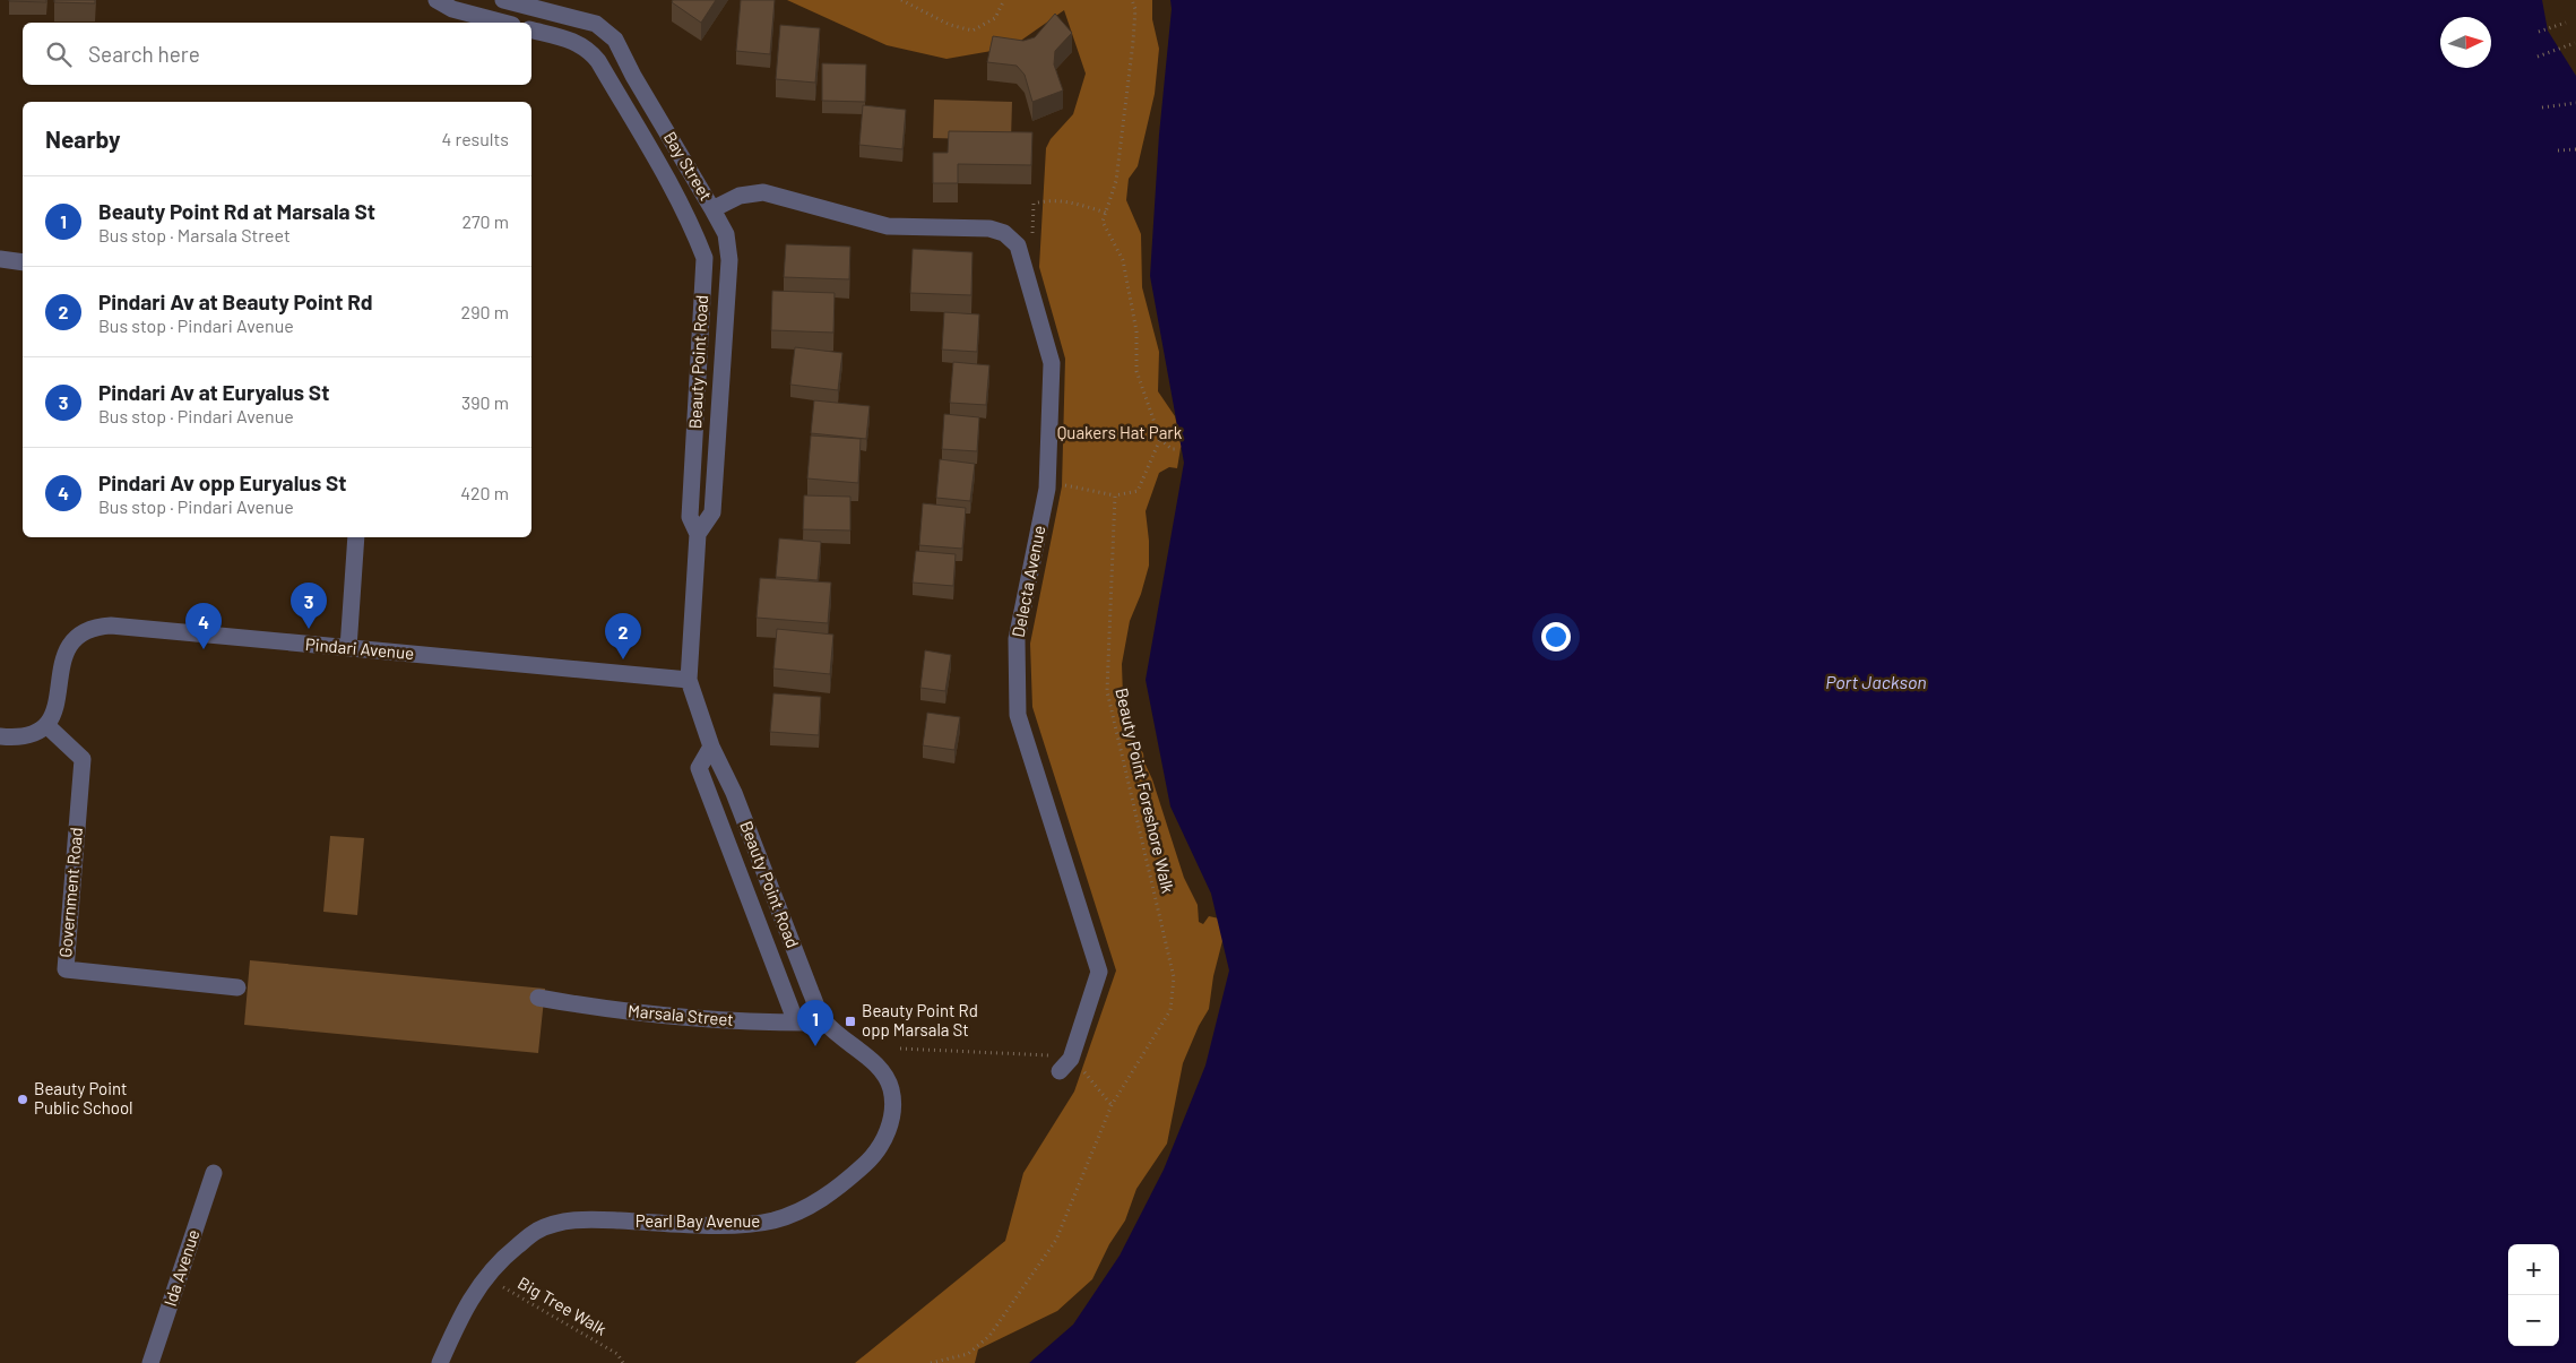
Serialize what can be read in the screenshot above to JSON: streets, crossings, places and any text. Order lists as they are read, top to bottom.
{
  "streets": {
    "street": [
      "Bay Street",
      "Beauty Point Road",
      "Delecta Avenue",
      "Pindari Avenue",
      "Government Road",
      "Marsala Street",
      "Pearl Bay Avenue",
      "Ida Avenue"
    ],
    "path": ["Beauty Point Foreshore Walk", "Big Tree Walk"]
  },
  "crossings": [
    ["Bay Street", "Beauty Point Road"],
    ["Bay Street", "Delecta Avenue"],
    ["Beauty Point Road", "Pindari Avenue"],
    ["Beauty Point Road", "Marsala Street"],
    ["Beauty Point Road", "Pearl Bay Avenue"],
    ["Pindari Avenue", "Government Road"],
    ["Marsala Street", "Pearl Bay Avenue"],
    ["Pearl Bay Avenue", "Big Tree Walk"]
  ],
  "water": ["Port Jackson"],
  "parks": ["Quakers Hat Park"],
  "places": {
    "transit": ["Beauty Point Rd opp Marsala St"],
    "other": ["Beauty Point Public School"]
  },
  "north": "right",
  "page": {
    "search": "Search here",
    "heading": ["Nearby", "4 results"],
    "list": [
      {
        "mark": "1",
        "name": "Beauty Point Rd at Marsala St",
        "note": "Bus stop · Marsala Street",
        "value": "270 m"
      },
      {
        "mark": "2",
        "name": "Pindari Av at Beauty Point Rd",
        "note": "Bus stop · Pindari Avenue",
        "value": "290 m"
      },
      {
        "mark": "3",
        "name": "Pindari Av at Euryalus St",
        "note": "Bus stop · Pindari Avenue",
        "value": "390 m"
      },
      {
        "mark": "4",
        "name": "Pindari Av opp Euryalus St",
        "note": "Bus stop · Pindari Avenue",
        "value": "420 m"
      }
    ],
    "pins": [
      "3",
      "4",
      "2",
      "1"
    ],
    "map_buttons": ["+", "−"]
  }
}
